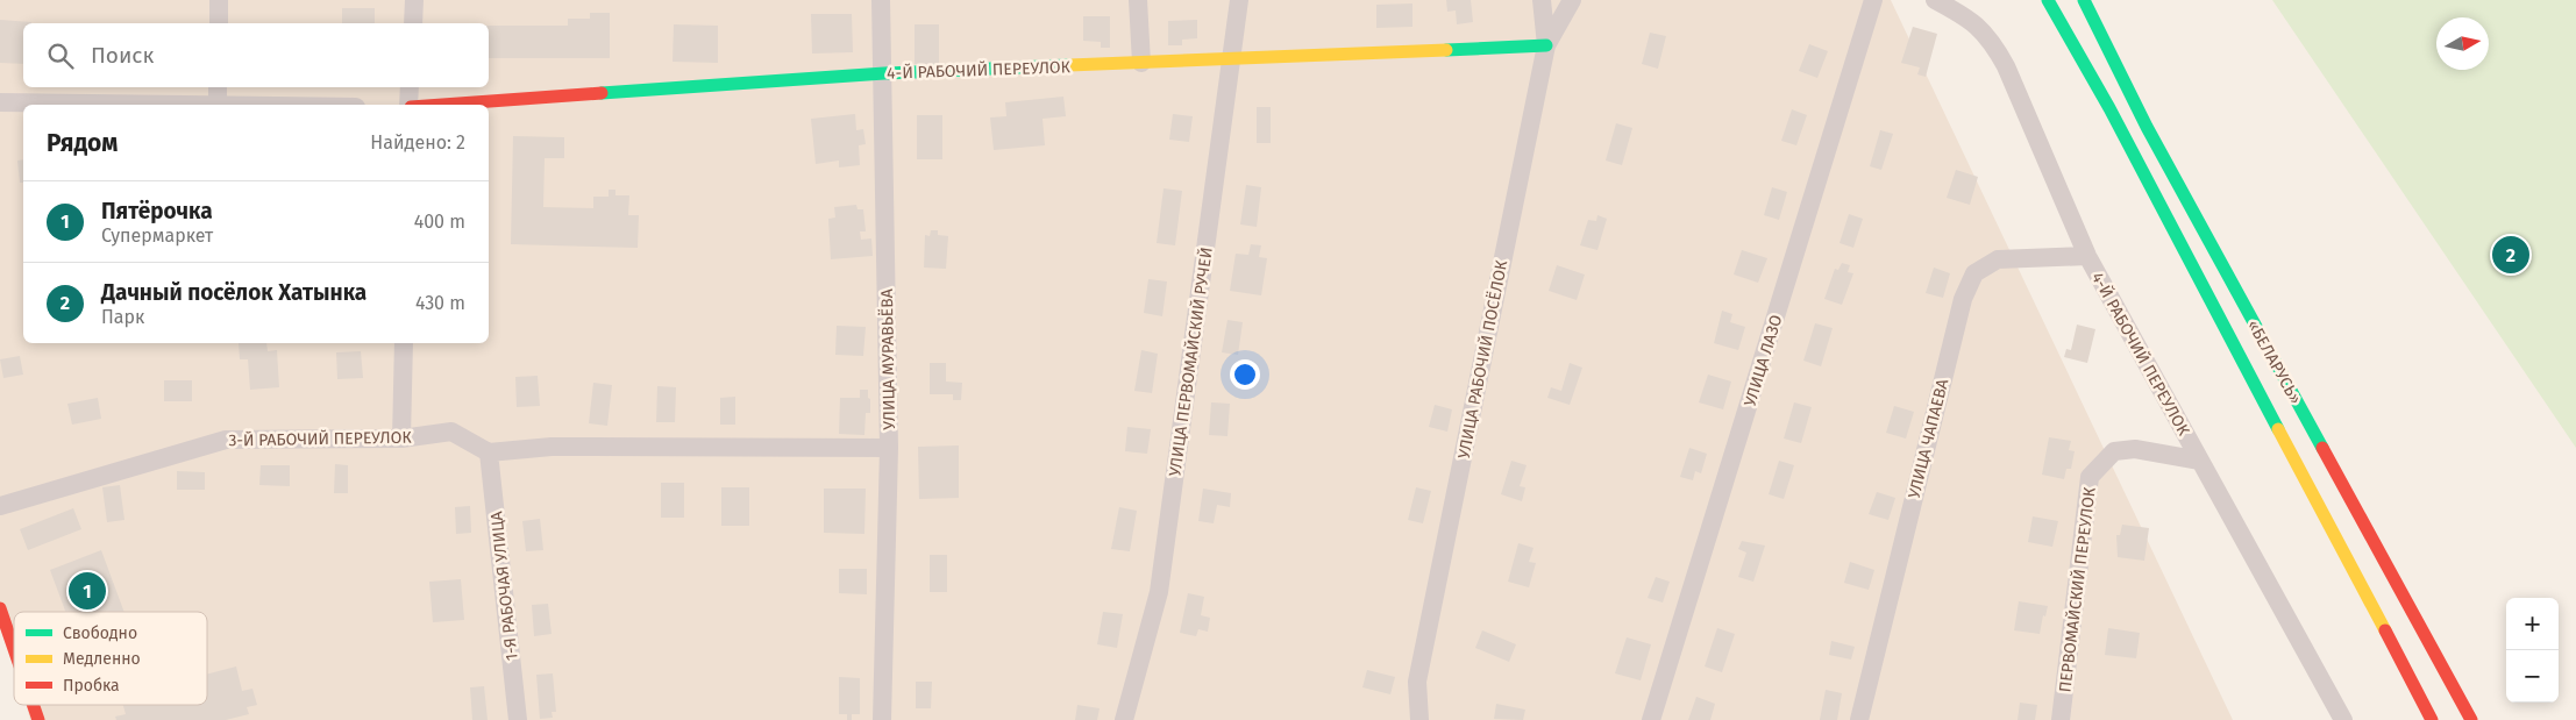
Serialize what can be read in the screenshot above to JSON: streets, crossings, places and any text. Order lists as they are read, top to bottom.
{
  "streets": {
    "main road": ["4-Й РАБОЧИЙ ПЕРЕУЛОК", "«БЕЛАРУСЬ»"],
    "street": [
      "УЛИЦА МУРАВЬЁВА",
      "УЛИЦА РАБОЧИЙ ПОСЁЛОК",
      "УЛИЦА ЛАЗО",
      "УЛИЦА ПЕРВОМАЙСКИЙ РУЧЕЙ",
      "3-Й РАБОЧИЙ ПЕРЕУЛОК",
      "УЛИЦА ЧАПАЕВА",
      "1-Я РАБОЧАЯ УЛИЦА",
      "ПЕРВОМАЙСКИЙ ПЕРЕУЛОК"
    ]
  },
  "crossings": [
    ["4-Й РАБОЧИЙ ПЕРЕУЛОК", "УЛИЦА МУРАВЬЁВА"],
    ["4-Й РАБОЧИЙ ПЕРЕУЛОК", "УЛИЦА РАБОЧИЙ ПОСЁЛОК"],
    ["4-Й РАБОЧИЙ ПЕРЕУЛОК", "УЛИЦА ПЕРВОМАЙСКИЙ РУЧЕЙ"],
    ["4-Й РАБОЧИЙ ПЕРЕУЛОК", "УЛИЦА ЧАПАЕВА"],
    ["4-Й РАБОЧИЙ ПЕРЕУЛОК", "ПЕРВОМАЙСКИЙ ПЕРЕУЛОК"],
    ["3-Й РАБОЧИЙ ПЕРЕУЛОК", "1-Я РАБОЧАЯ УЛИЦА"]
  ],
  "legend": ["Свободно", "Медленно", "Пробка"],
  "north": "right",
  "page": {
    "search": "Поиск",
    "heading": ["Рядом", "Найдено: 2"],
    "list": [
      {
        "mark": "1",
        "name": "Пятёрочка",
        "note": "Супермаркет",
        "value": "400 m"
      },
      {
        "mark": "2",
        "name": "Дачный посёлок Хатынка",
        "note": "Парк",
        "value": "430 m"
      }
    ],
    "pins": ["2", "1"],
    "map_buttons": ["+", "−"]
  }
}
